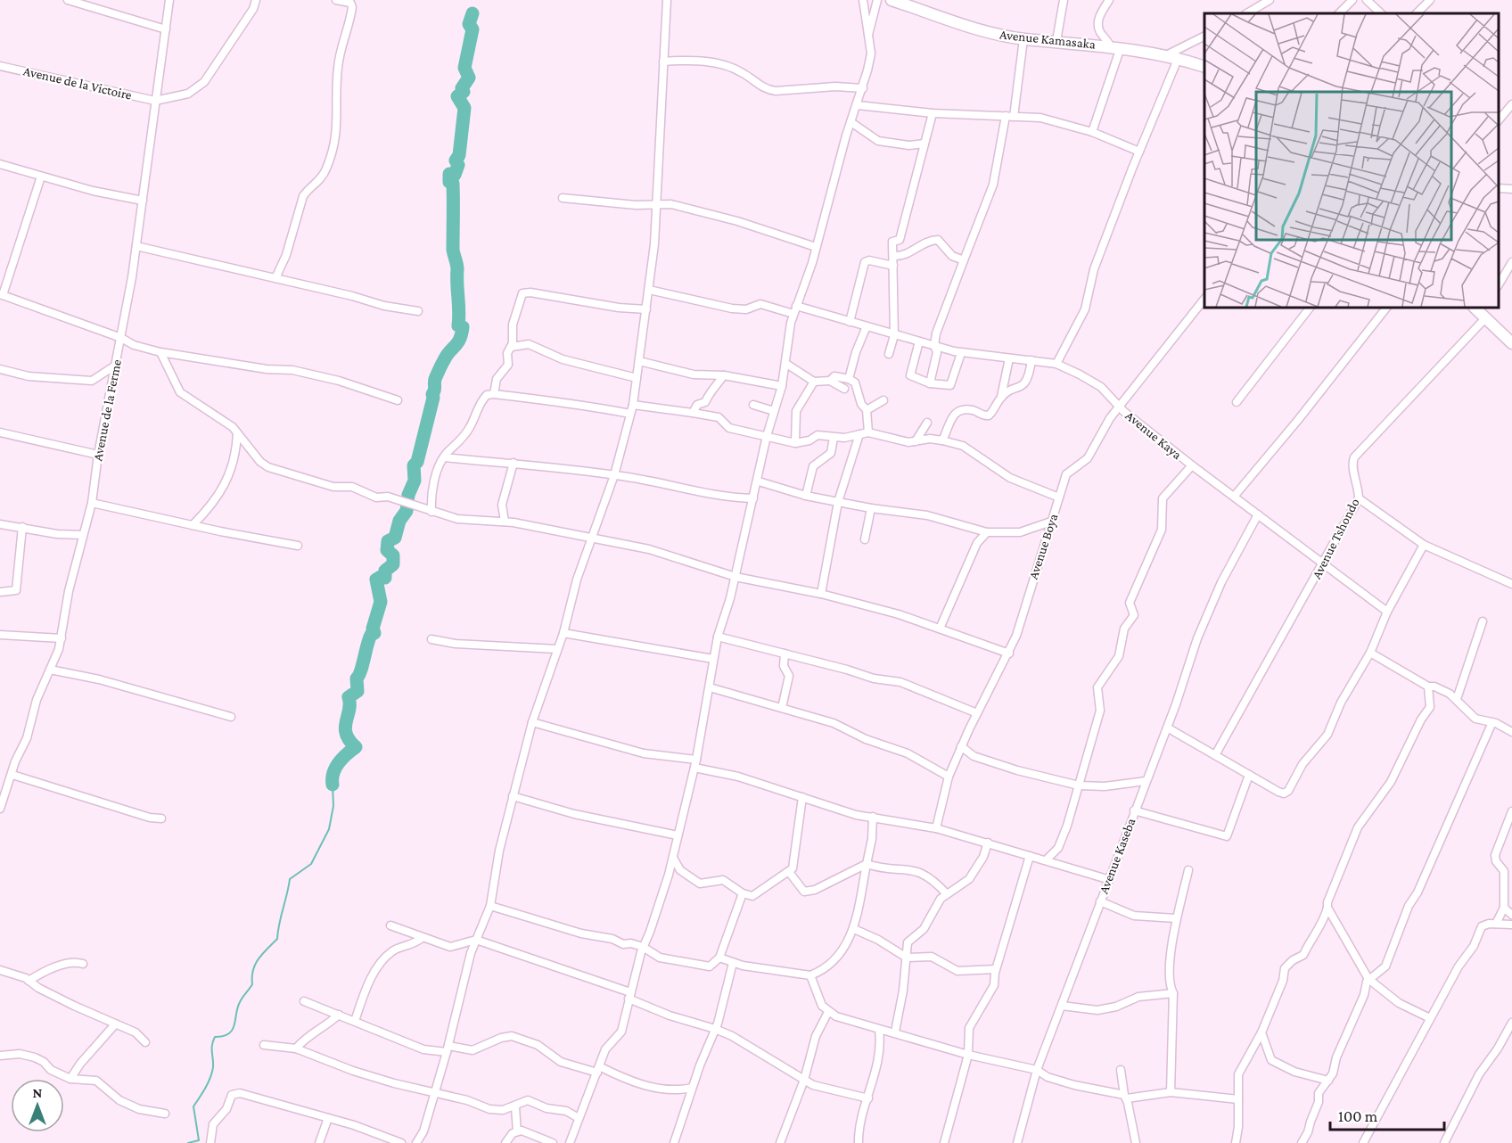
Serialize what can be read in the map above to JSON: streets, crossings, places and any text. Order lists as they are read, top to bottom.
{
  "streets": {
    "street": [
      "Avenue Kamasaka",
      "Avenue de la Victoire",
      "Avenue de la Ferme",
      "Avenue Kaya",
      "Avenue Tshondo",
      "Avenue Boya",
      "Avenue Kaseba"
    ]
  },
  "crossings": [
    ["Avenue de la Victoire", "Avenue de la Ferme"],
    ["Avenue Kaya", "Avenue Tshondo"],
    ["Avenue Kaya", "Avenue Boya"],
    ["Avenue Kaya", "Avenue Kaseba"]
  ],
  "scale_bar": "100 m",
  "north": "top"
}
